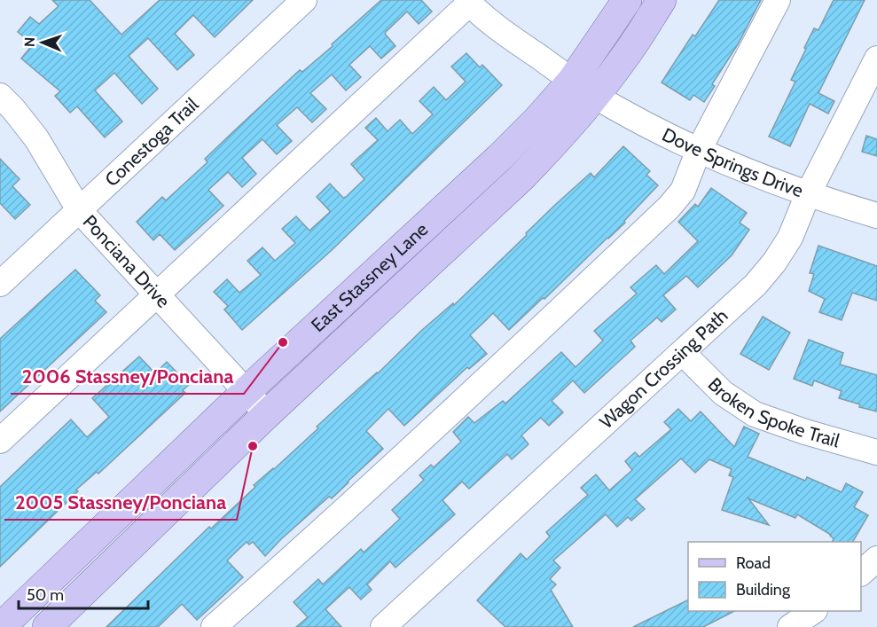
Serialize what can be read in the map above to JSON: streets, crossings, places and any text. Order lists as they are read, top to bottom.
{
  "streets": {
    "main road": ["East Stassney Lane"],
    "street": [
      "Conestoga Trail",
      "Dove Springs Drive",
      "Ponciana Drive",
      "Wagon Crossing Path",
      "Broken Spoke Trail"
    ]
  },
  "crossings": [
    ["Conestoga Trail", "Ponciana Drive"],
    ["Dove Springs Drive", "East Stassney Lane"],
    ["Dove Springs Drive", "Wagon Crossing Path"],
    ["Ponciana Drive", "East Stassney Lane"],
    ["Wagon Crossing Path", "Broken Spoke Trail"]
  ],
  "places": ["2006 Stassney/Ponciana", "2005 Stassney/Ponciana"],
  "legend": ["Road", "Building"],
  "scale_bar": "50 m",
  "north": "left"
}
